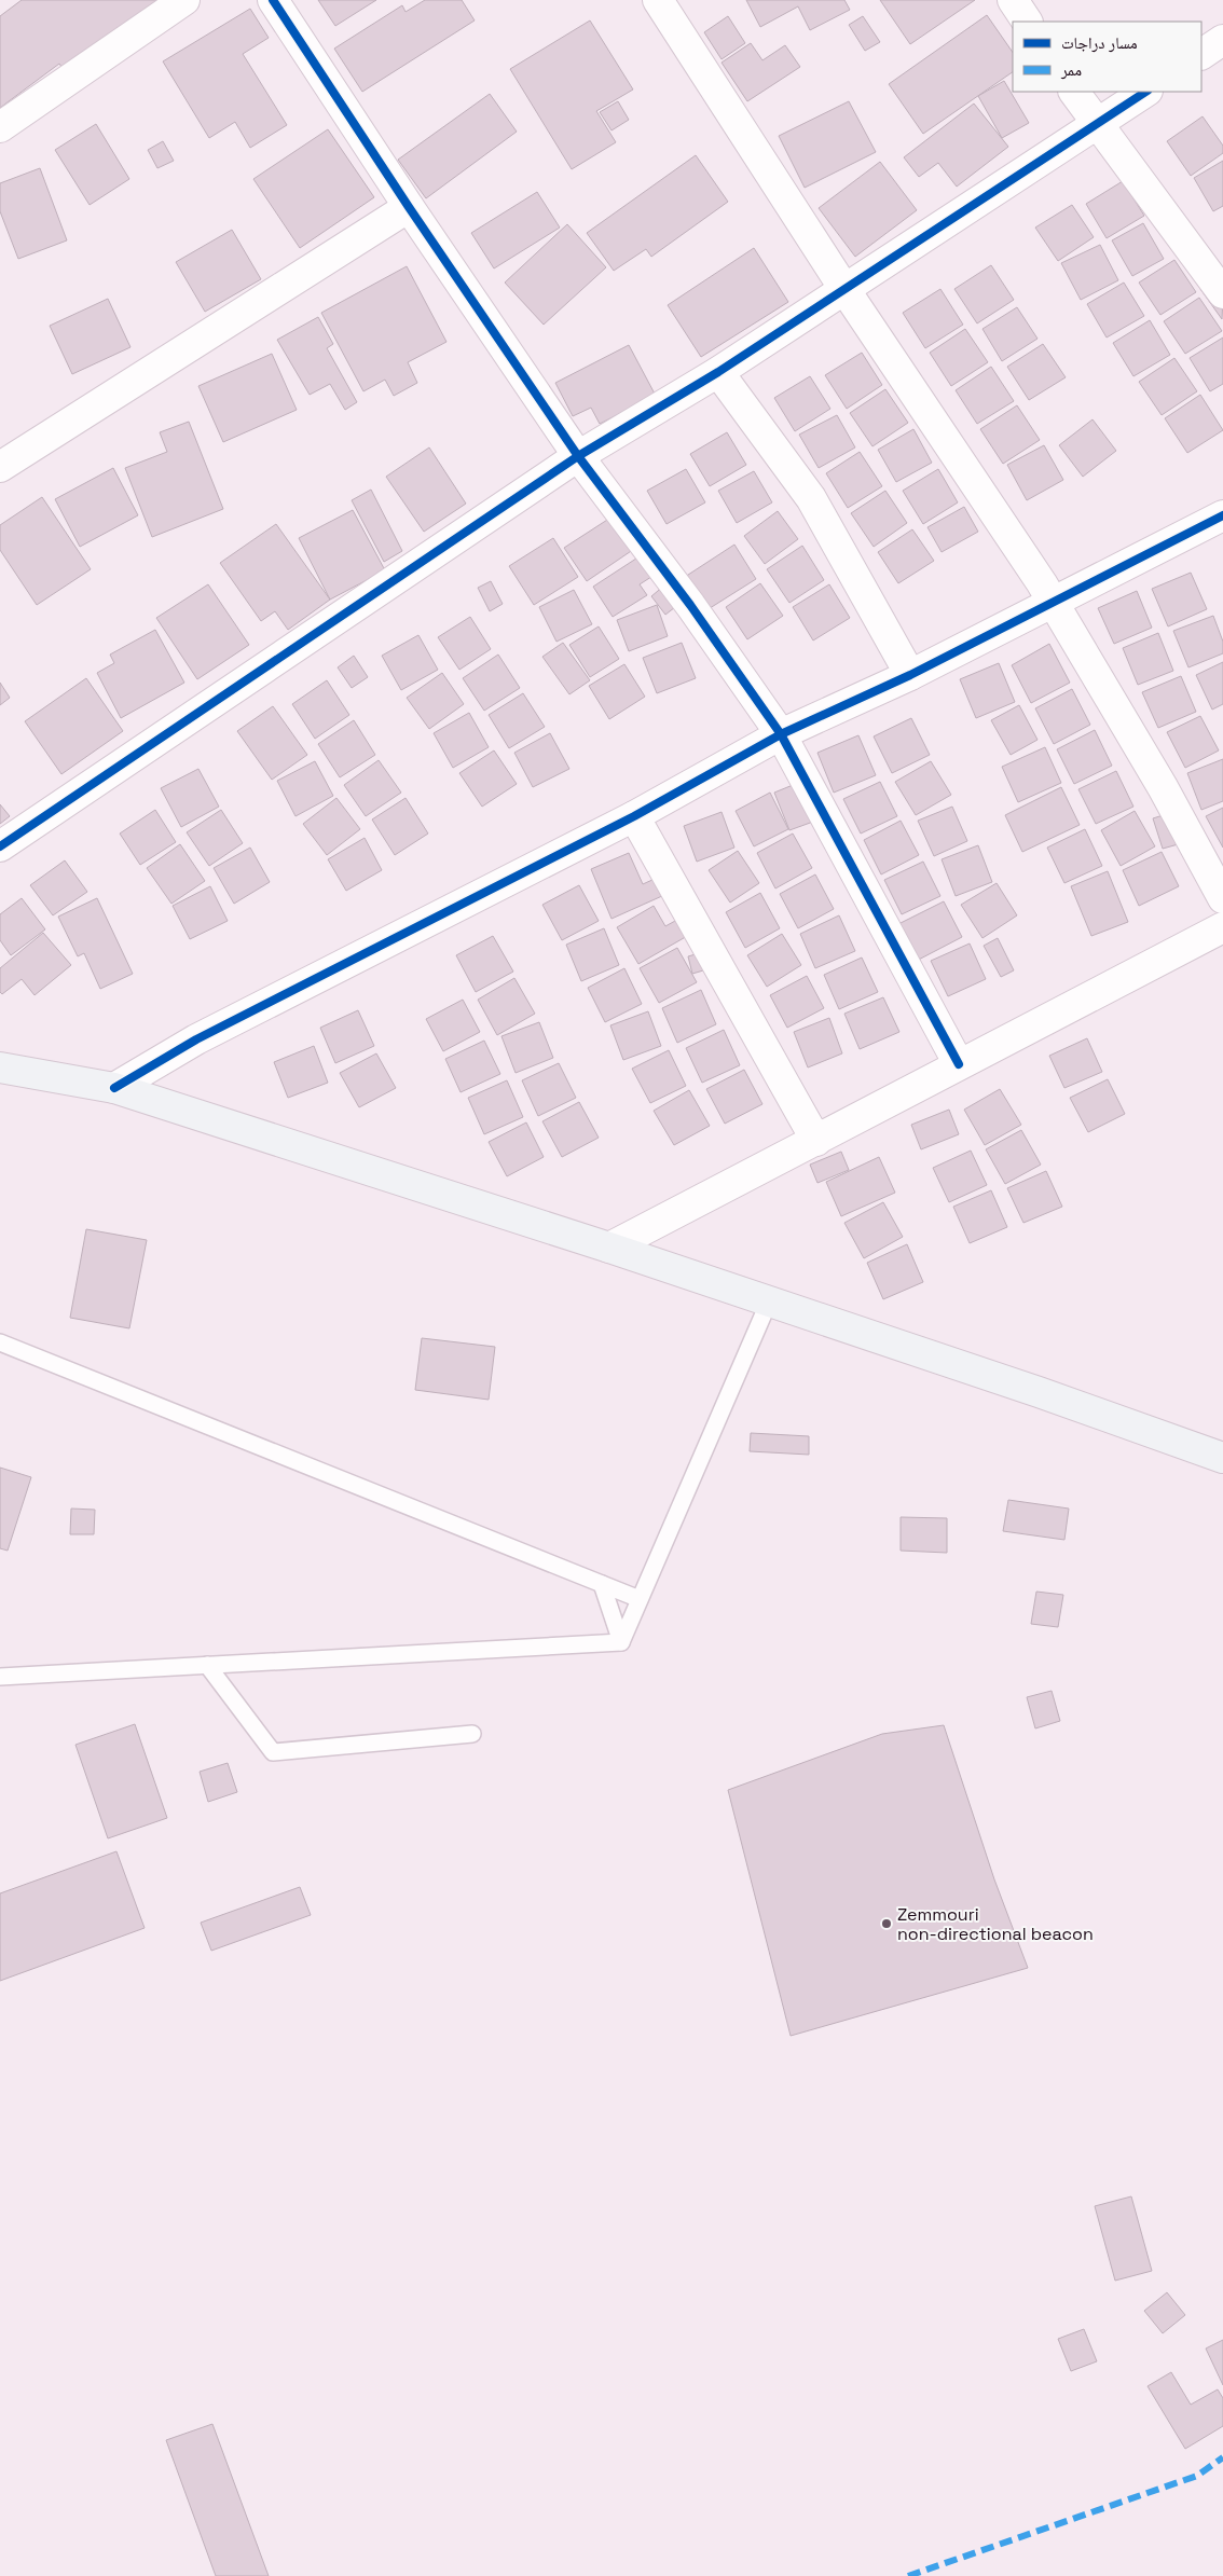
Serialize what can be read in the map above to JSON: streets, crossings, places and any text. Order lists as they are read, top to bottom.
{
  "places": ["Zemmouri non-directional beacon"],
  "legend": ["مسار دراجات", "ممر"]
}
